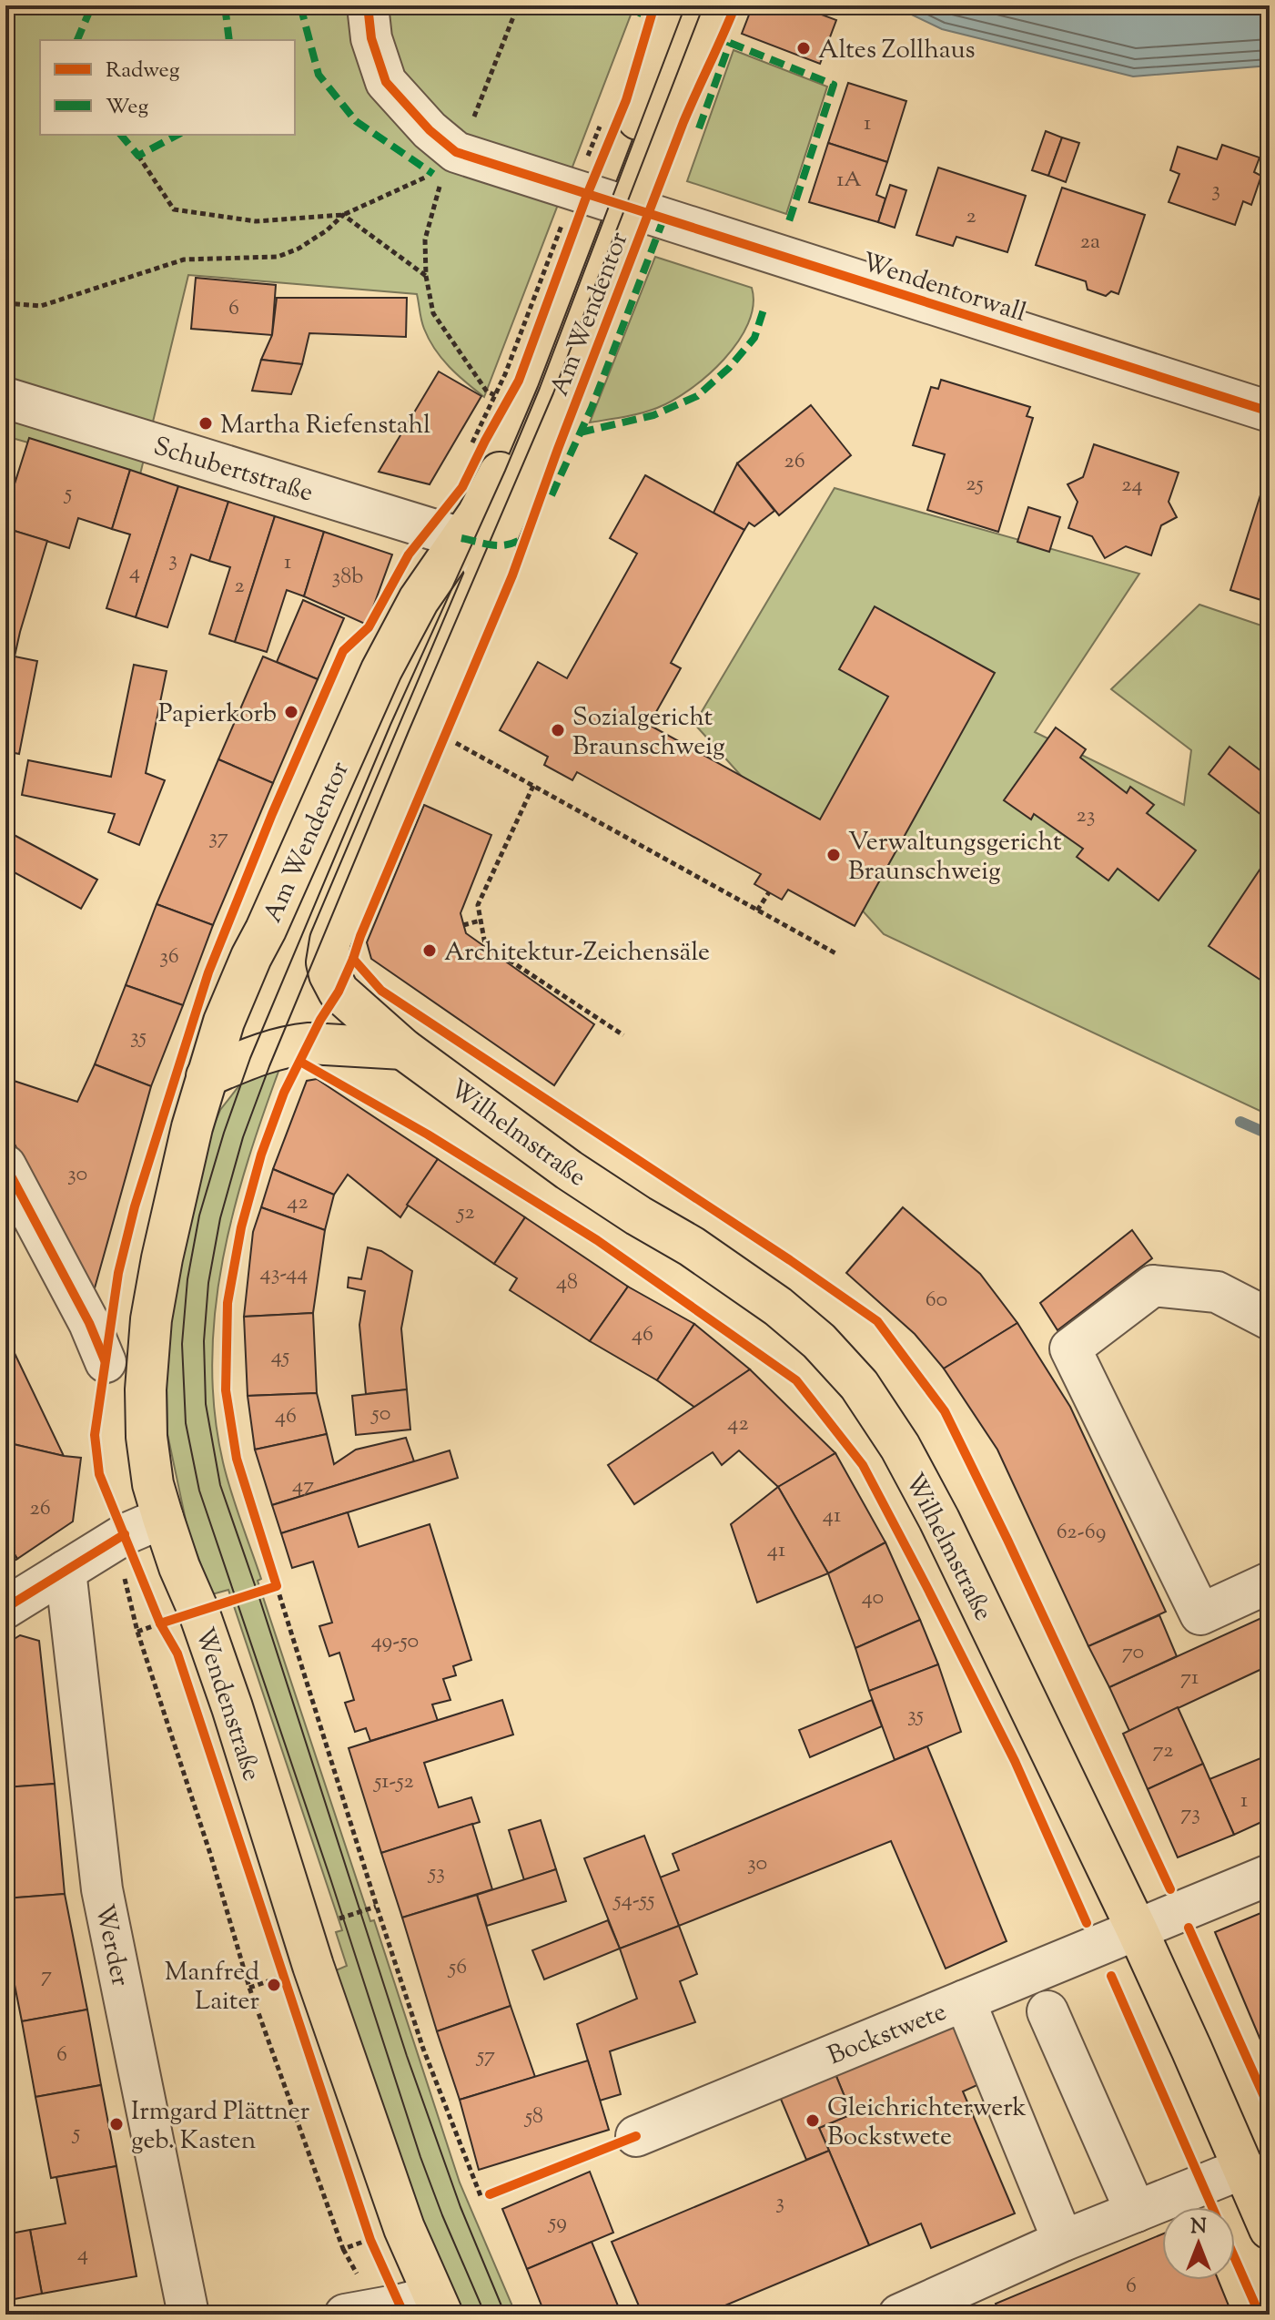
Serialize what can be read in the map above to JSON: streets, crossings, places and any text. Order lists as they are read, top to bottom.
{
  "streets": {
    "main road": ["Am Wendentor", "Wilhelmstraße", "Wendenstraße"],
    "street": [
      "Wendentorwall",
      "Schubertstraße",
      "Werder",
      "Bockstwete"
    ]
  },
  "crossings": [
    ["Wendentorwall", "Am Wendentor"],
    ["Am Wendentor", "Schubertstraße"],
    ["Am Wendentor", "Wilhelmstraße"],
    ["Am Wendentor", "Wendenstraße"],
    ["Wilhelmstraße", "Bockstwete"]
  ],
  "places": [
    "Altes Zollhaus",
    "Martha Riefenstahl",
    "Papierkorb",
    "Sozialgericht Braunschweig",
    "Verwaltungsgericht Braunschweig",
    "Architektur-Zeichensäle",
    "Manfred Laiter",
    "Gleichrichterwerk Bockstwete",
    "Irmgard Plättner geb. Kasten"
  ],
  "house_numbers": [
    "1",
    "1A",
    "3",
    "2",
    "2a",
    "6",
    "26",
    "25",
    "24",
    "5",
    "3",
    "1",
    "4",
    "38b",
    "2",
    "23",
    "37",
    "36",
    "35",
    "30",
    "42",
    "52",
    "43-44",
    "48",
    "60",
    "46",
    "45",
    "50",
    "46",
    "42",
    "47",
    "26",
    "41",
    "62-69",
    "41",
    "40",
    "49-50",
    "70",
    "71",
    "35",
    "72",
    "51-52",
    "1",
    "73",
    "30",
    "53",
    "54-55",
    "56",
    "7",
    "6",
    "57",
    "58",
    "5",
    "3",
    "59",
    "4",
    "6"
  ],
  "legend": ["Radweg", "Weg"],
  "north": "top"
}
